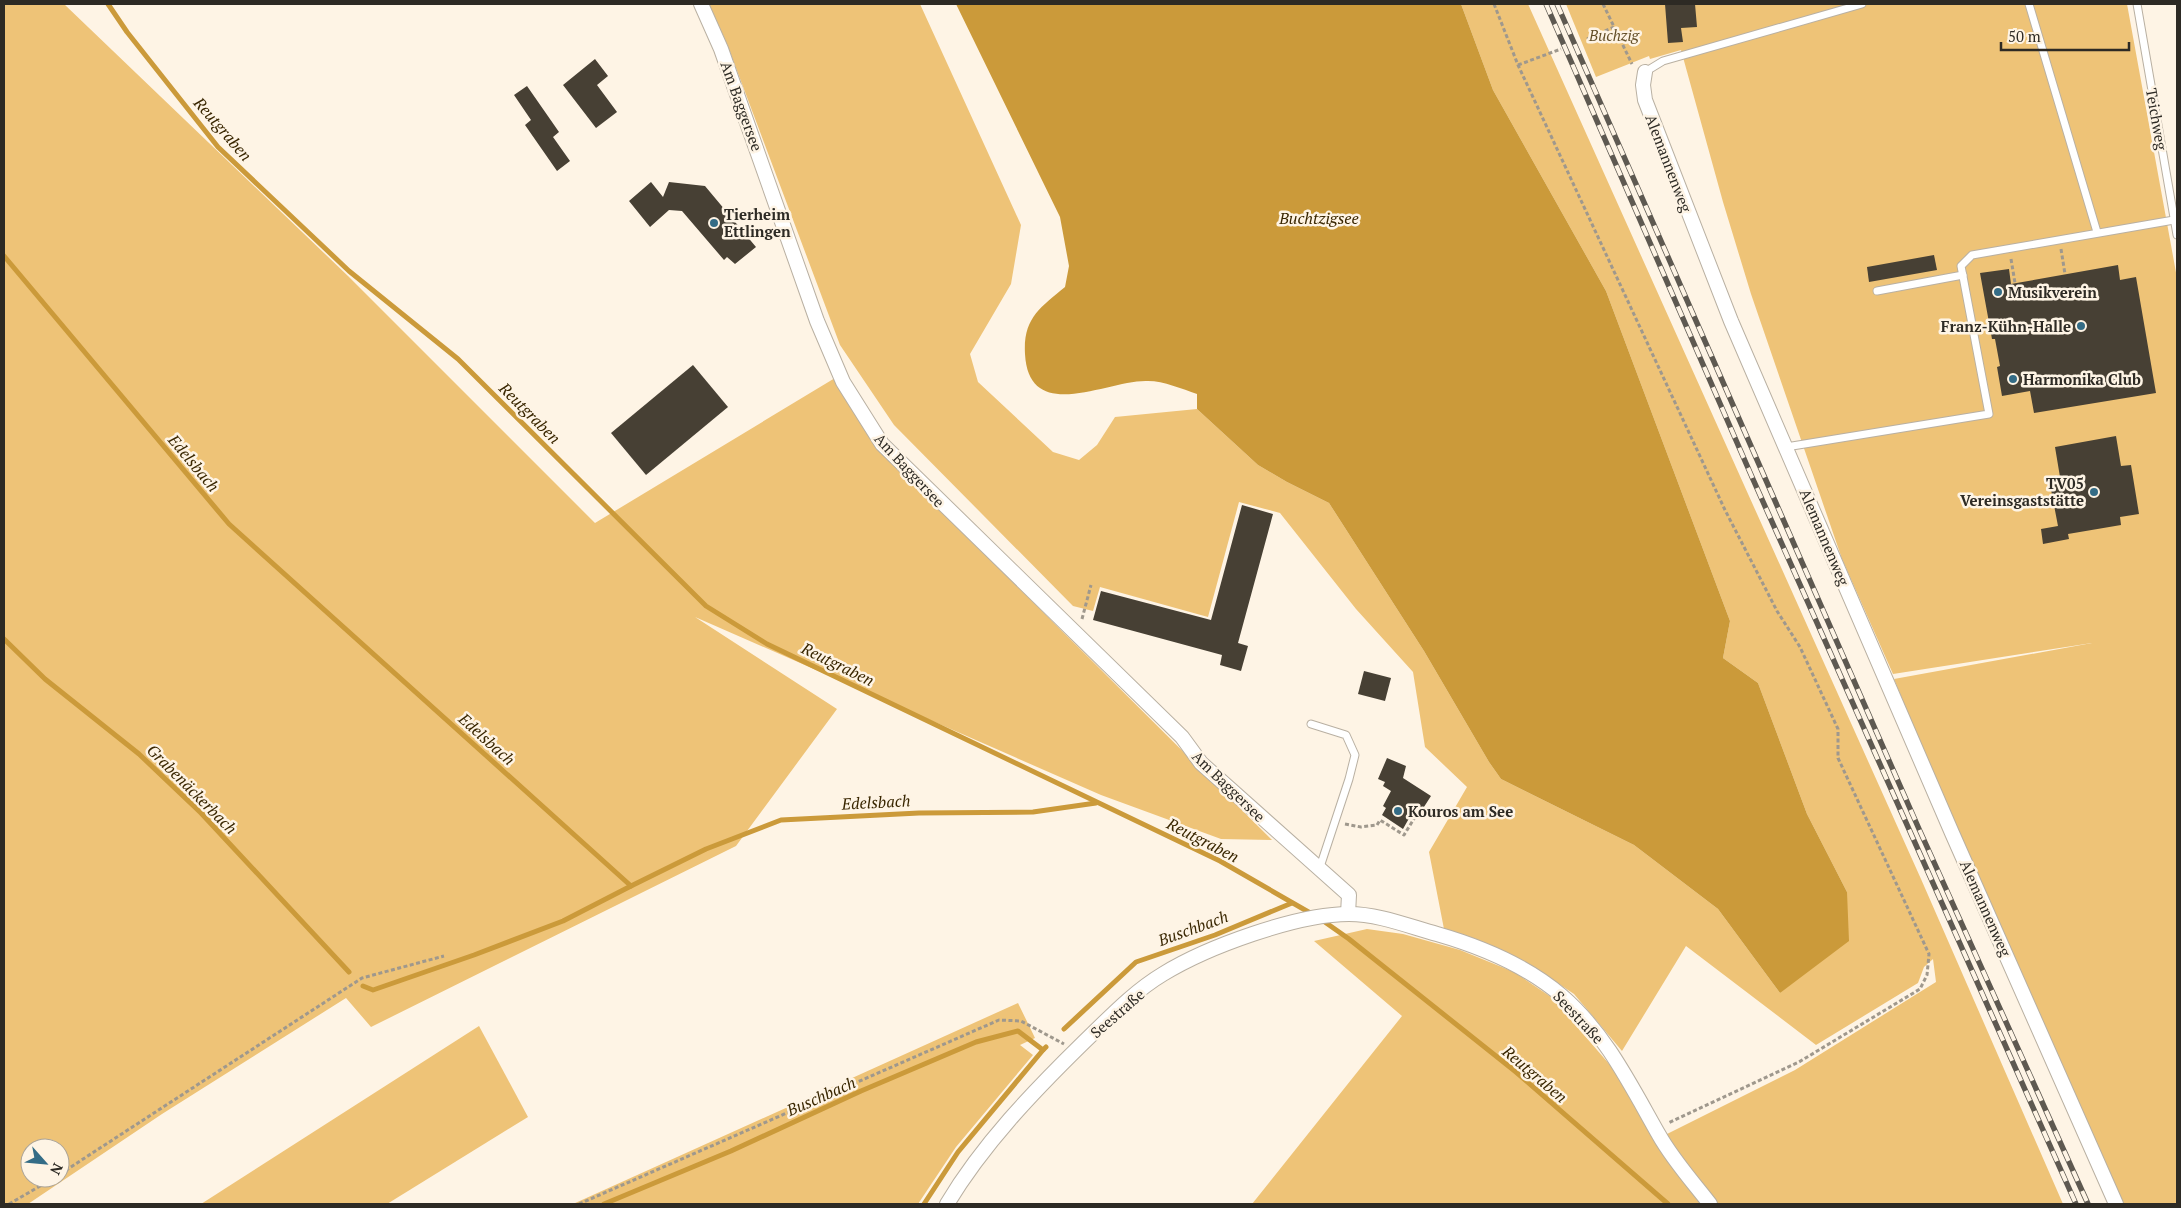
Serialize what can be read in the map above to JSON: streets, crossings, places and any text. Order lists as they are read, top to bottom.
{
  "streets": {
    "street": ["Am Baggersee", "Alemannenweg", "Seestraße"],
    "lane": ["Teichweg"]
  },
  "water": [
    "Reutgraben",
    "Buchtzigsee",
    "Edelsbach",
    "Grabenäckerbach",
    "Buschbach"
  ],
  "parks": ["Buchzig"],
  "places": [
    "Tierheim Ettlingen",
    "Musikverein",
    "Franz-Kühn-Halle",
    "Harmonika Club",
    "TV05 Vereinsgaststätte",
    "Kouros am See"
  ],
  "scale_bar": "50 m",
  "north": "bottom right"
}
